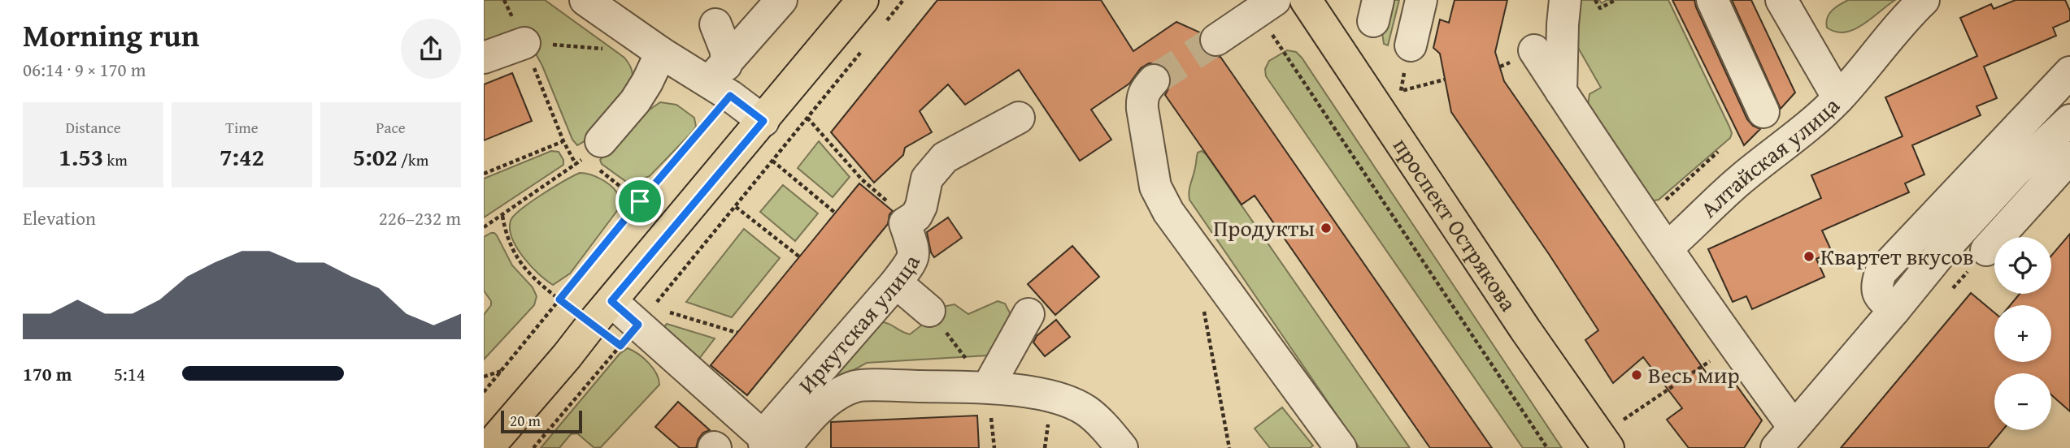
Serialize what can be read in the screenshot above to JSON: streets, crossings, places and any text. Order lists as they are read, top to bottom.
{
  "streets": {
    "main road": ["проспект Острякова"],
    "street": ["Алтайская улица", "Иркутская улица"]
  },
  "places": ["Продукты", "Квартет вкусов", "Весь мир"],
  "scale_bar": "20 m",
  "page": {
    "heading": ["Morning run", "06:14 · 9 × 170 m"],
    "stats": [
      ["Distance", "1.53 km"],
      ["Time", "7:42"],
      ["Pace", "5:02 /km"]
    ],
    "chart": ["Elevation", "226–232 m"],
    "map_buttons": ["+", "−"],
    "list": [
      {
        "name": "170 m",
        "note": "5:14"
      }
    ],
    "scale": "20 m"
  }
}
